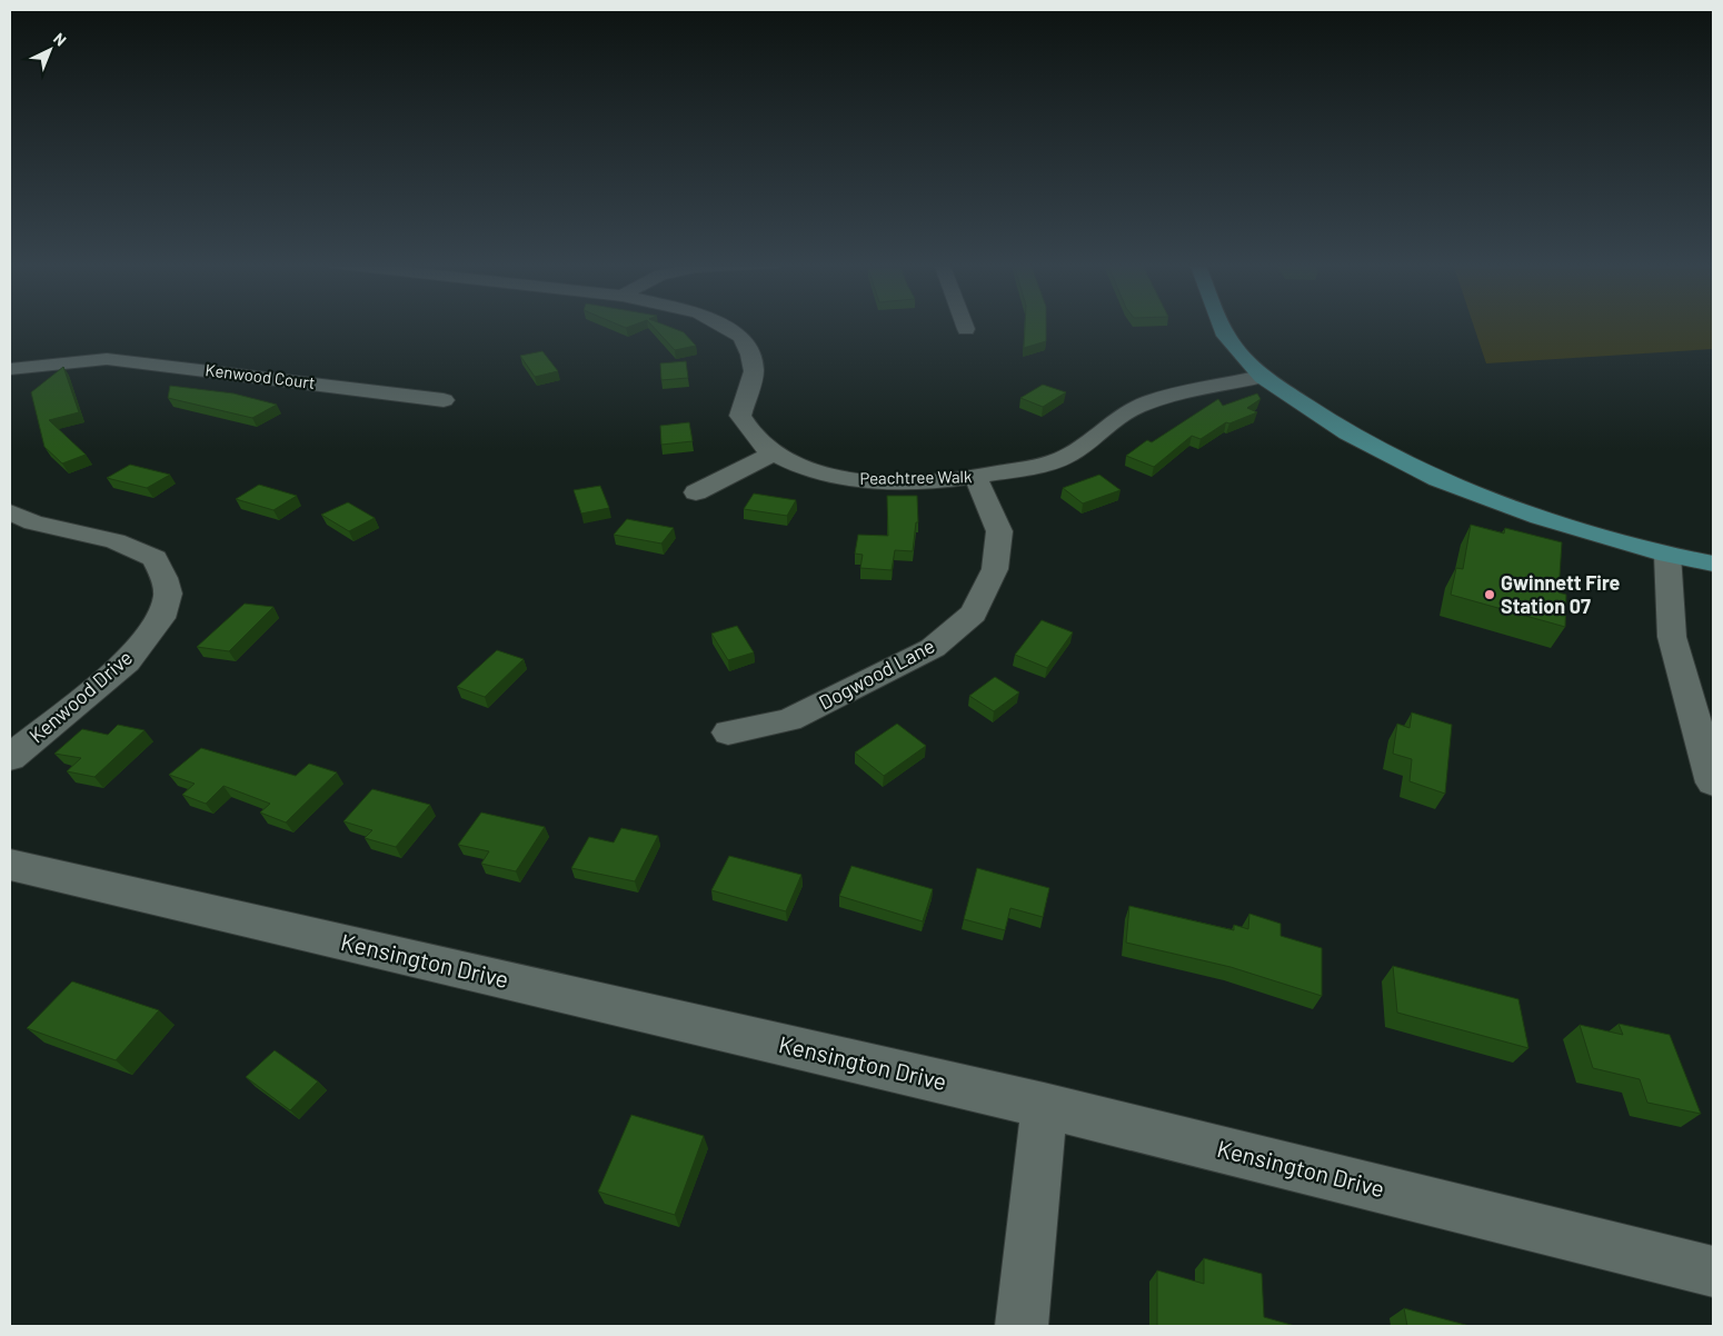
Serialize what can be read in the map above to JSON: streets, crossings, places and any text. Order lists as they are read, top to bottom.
{
  "streets": {
    "street": [
      "Kenwood Court",
      "Peachtree Walk",
      "Dogwood Lane",
      "Kenwood Drive",
      "Kensington Drive"
    ]
  },
  "crossings": [
    ["Peachtree Walk", "Dogwood Lane"]
  ],
  "places": ["Gwinnett Fire Station 07"],
  "north": "top right"
}
